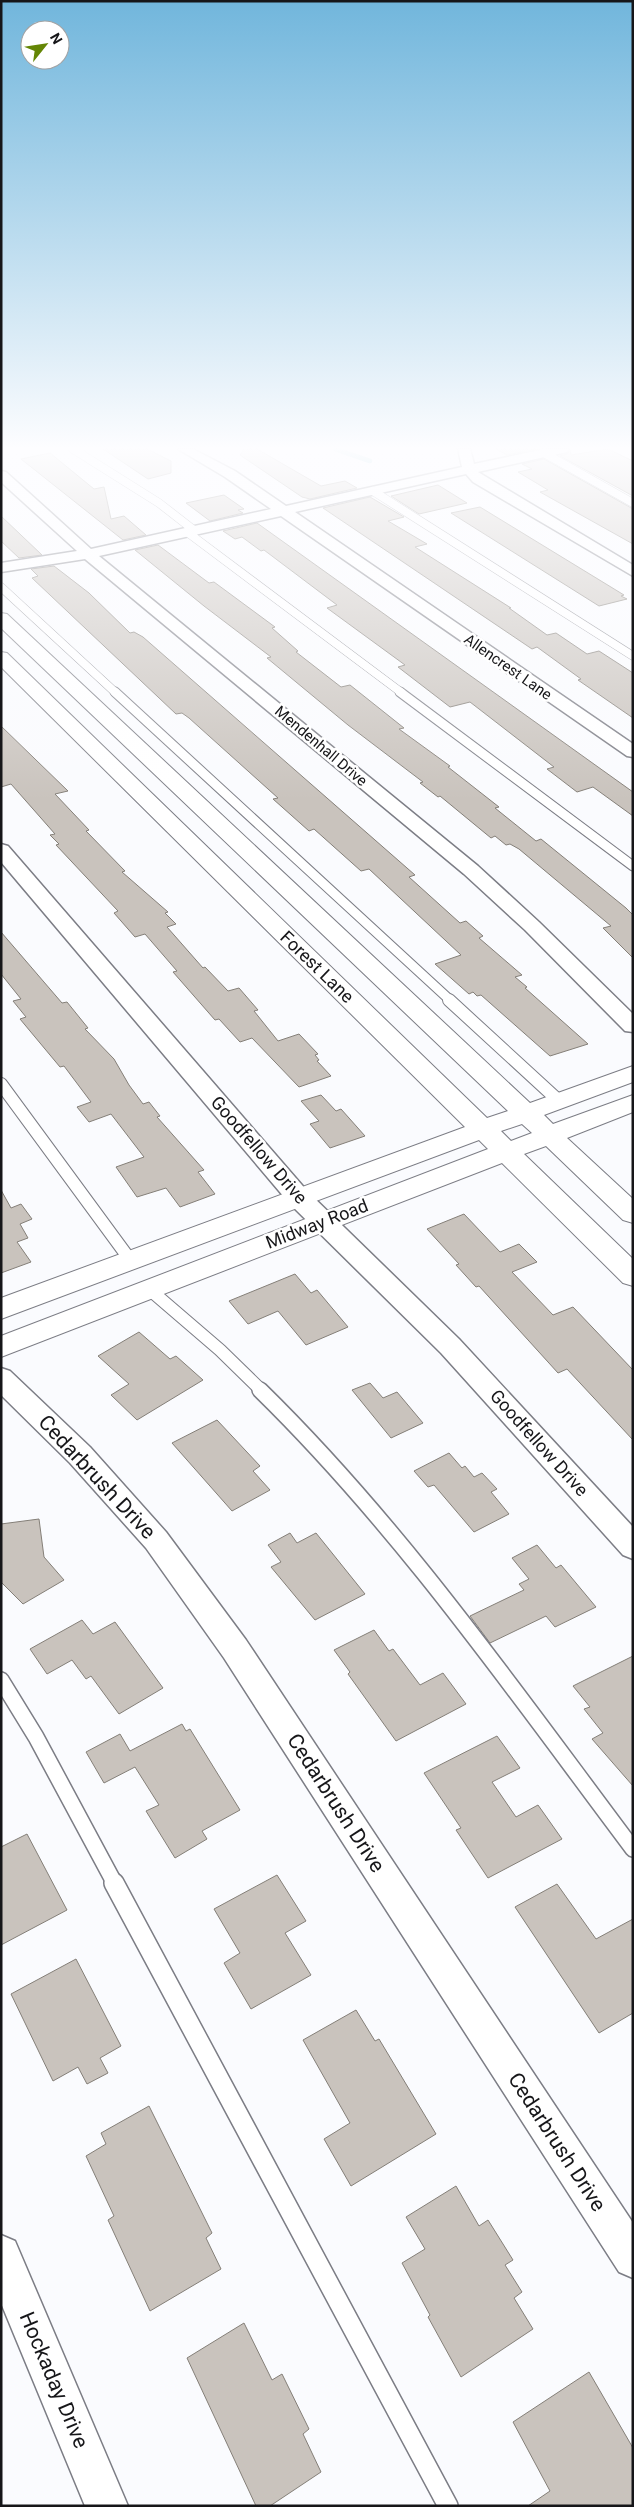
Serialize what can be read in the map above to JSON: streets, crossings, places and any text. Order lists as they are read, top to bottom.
{
  "streets": {
    "main road": ["Forest Lane", "Midway Road"],
    "street": [
      "Allencrest Lane",
      "Mendenhall Drive",
      "Goodfellow Drive",
      "Cedarbrush Drive",
      "Hockaday Drive"
    ]
  },
  "crossings": [
    ["Forest Lane", "Midway Road"],
    ["Goodfellow Drive", "Midway Road"]
  ],
  "north": "top right"
}
